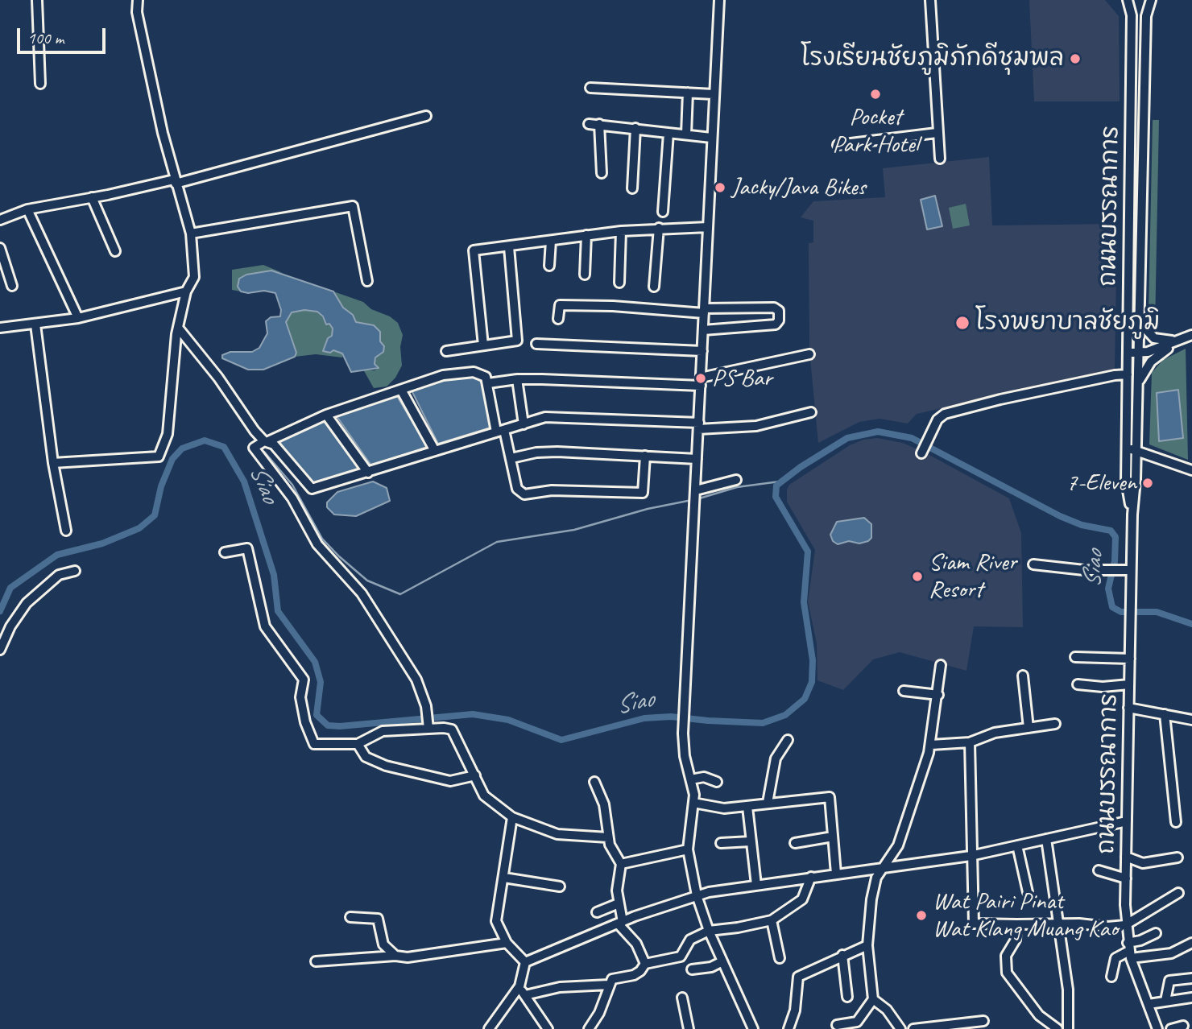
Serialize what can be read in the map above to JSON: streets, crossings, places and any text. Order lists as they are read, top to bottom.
{
  "streets": {
    "street": ["ถนนบรรณาการ"]
  },
  "water": ["Siao"],
  "places": [
    "โรงเรียนชัยภูมิภักดีชุมพล",
    "Pocket Park Hotel",
    "Jacky/Java Bikes",
    "โรงพยาบาลชัยภูมิ",
    "PS Bar",
    "7-Eleven",
    "Siam River Resort",
    "Wat Pairi Pinat Wat Klang Muang Kao"
  ],
  "scale_bar": "100 m"
}
